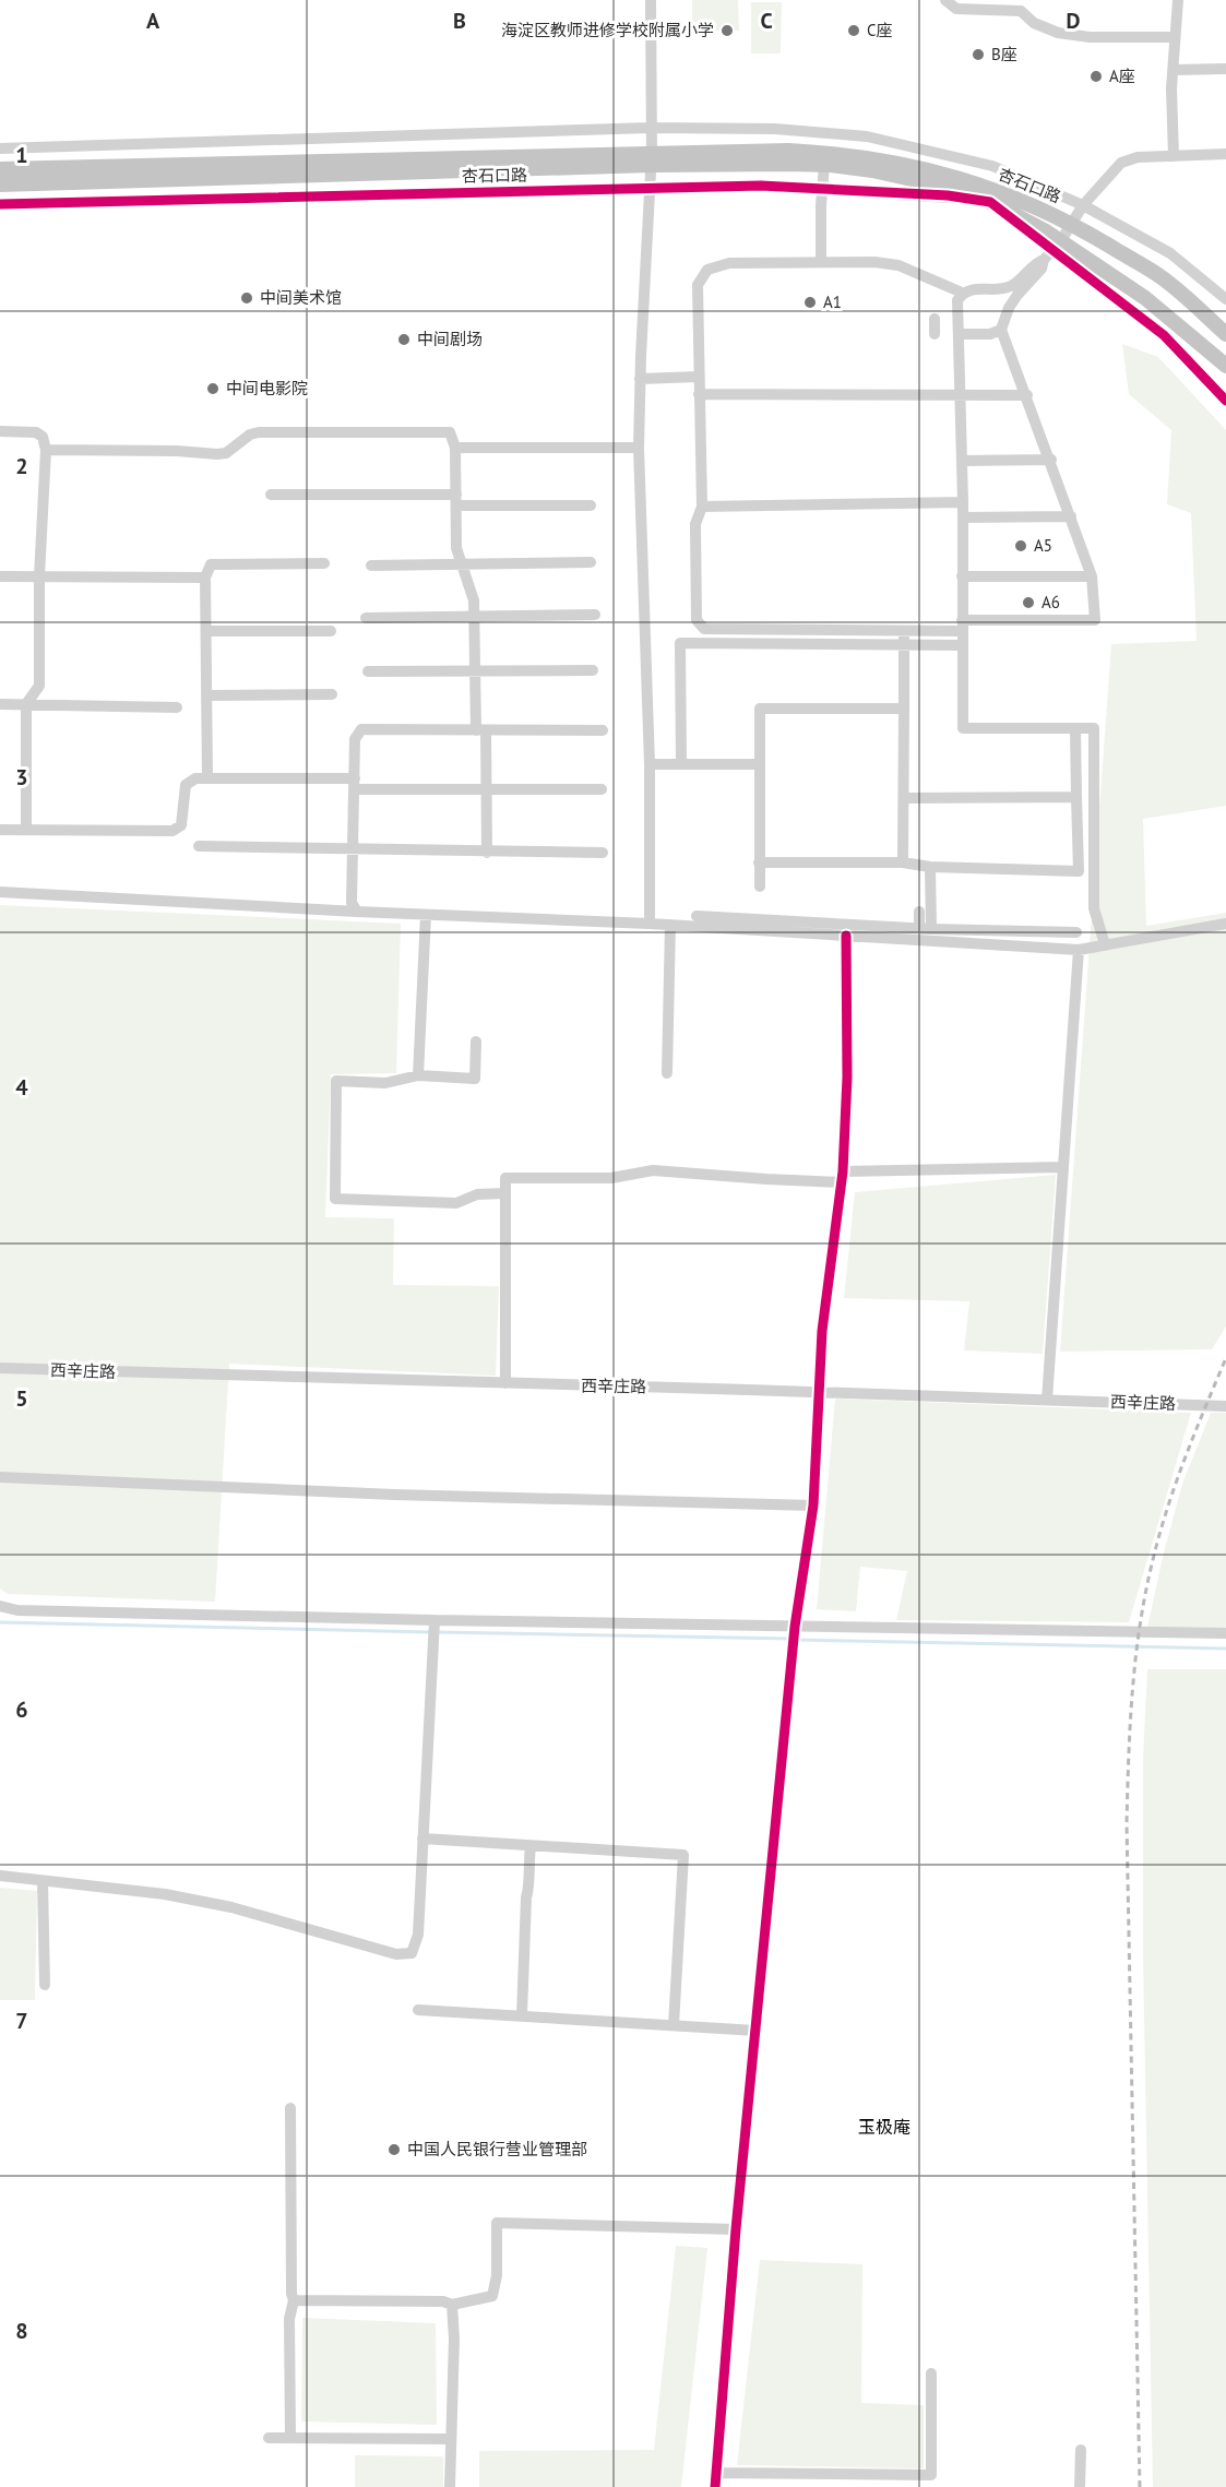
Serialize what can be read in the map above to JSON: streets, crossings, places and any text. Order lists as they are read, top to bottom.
{
  "streets": {
    "main road": ["杏石口路"],
    "street": ["西辛庄路"]
  },
  "districts": ["玉极庵"],
  "places": [
    "海淀区教师进修学校附属小学",
    "C座",
    "B座",
    "A座",
    "中间美术馆",
    "A1",
    "中间剧场",
    "中间电影院",
    "A5",
    "A6",
    "中国人民银行营业管理部"
  ],
  "grid": {
    "columns": [
      "A",
      "B",
      "C",
      "D"
    ],
    "rows": [
      "1",
      "2",
      "3",
      "4",
      "5",
      "6",
      "7",
      "8"
    ]
  }
}
